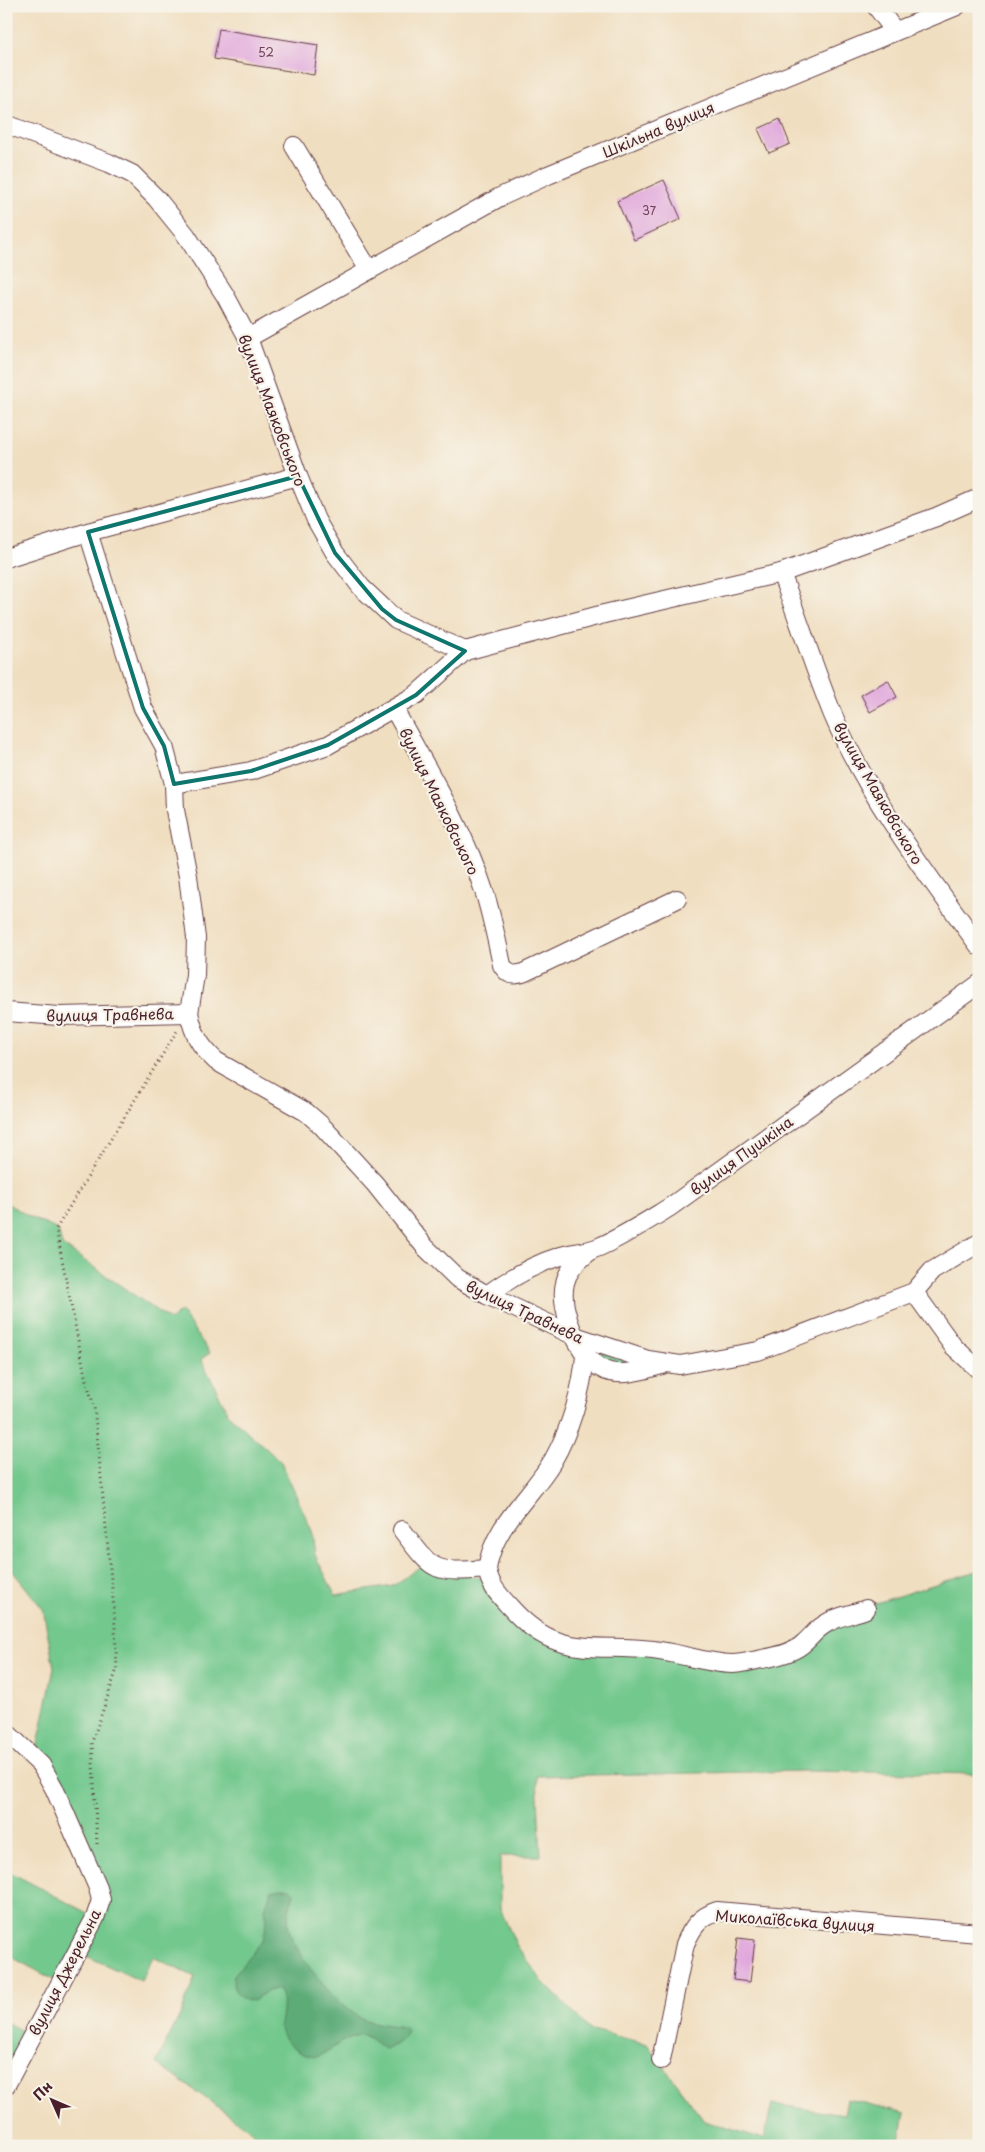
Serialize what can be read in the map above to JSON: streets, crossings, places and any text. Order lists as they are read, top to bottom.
{
  "streets": {
    "street": [
      "Шкільна вулиця",
      "вулиця Маяковського",
      "вулиця Травнева",
      "вулиця Пушкіна",
      "Миколаївська вулиця",
      "вулиця Джерельна"
    ]
  },
  "crossings": [
    ["Шкільна вулиця", "вулиця Маяковського"],
    ["вулиця Травнева", "вулиця Пушкіна"]
  ],
  "house_numbers": ["52", "37"],
  "north": "top left"
}
